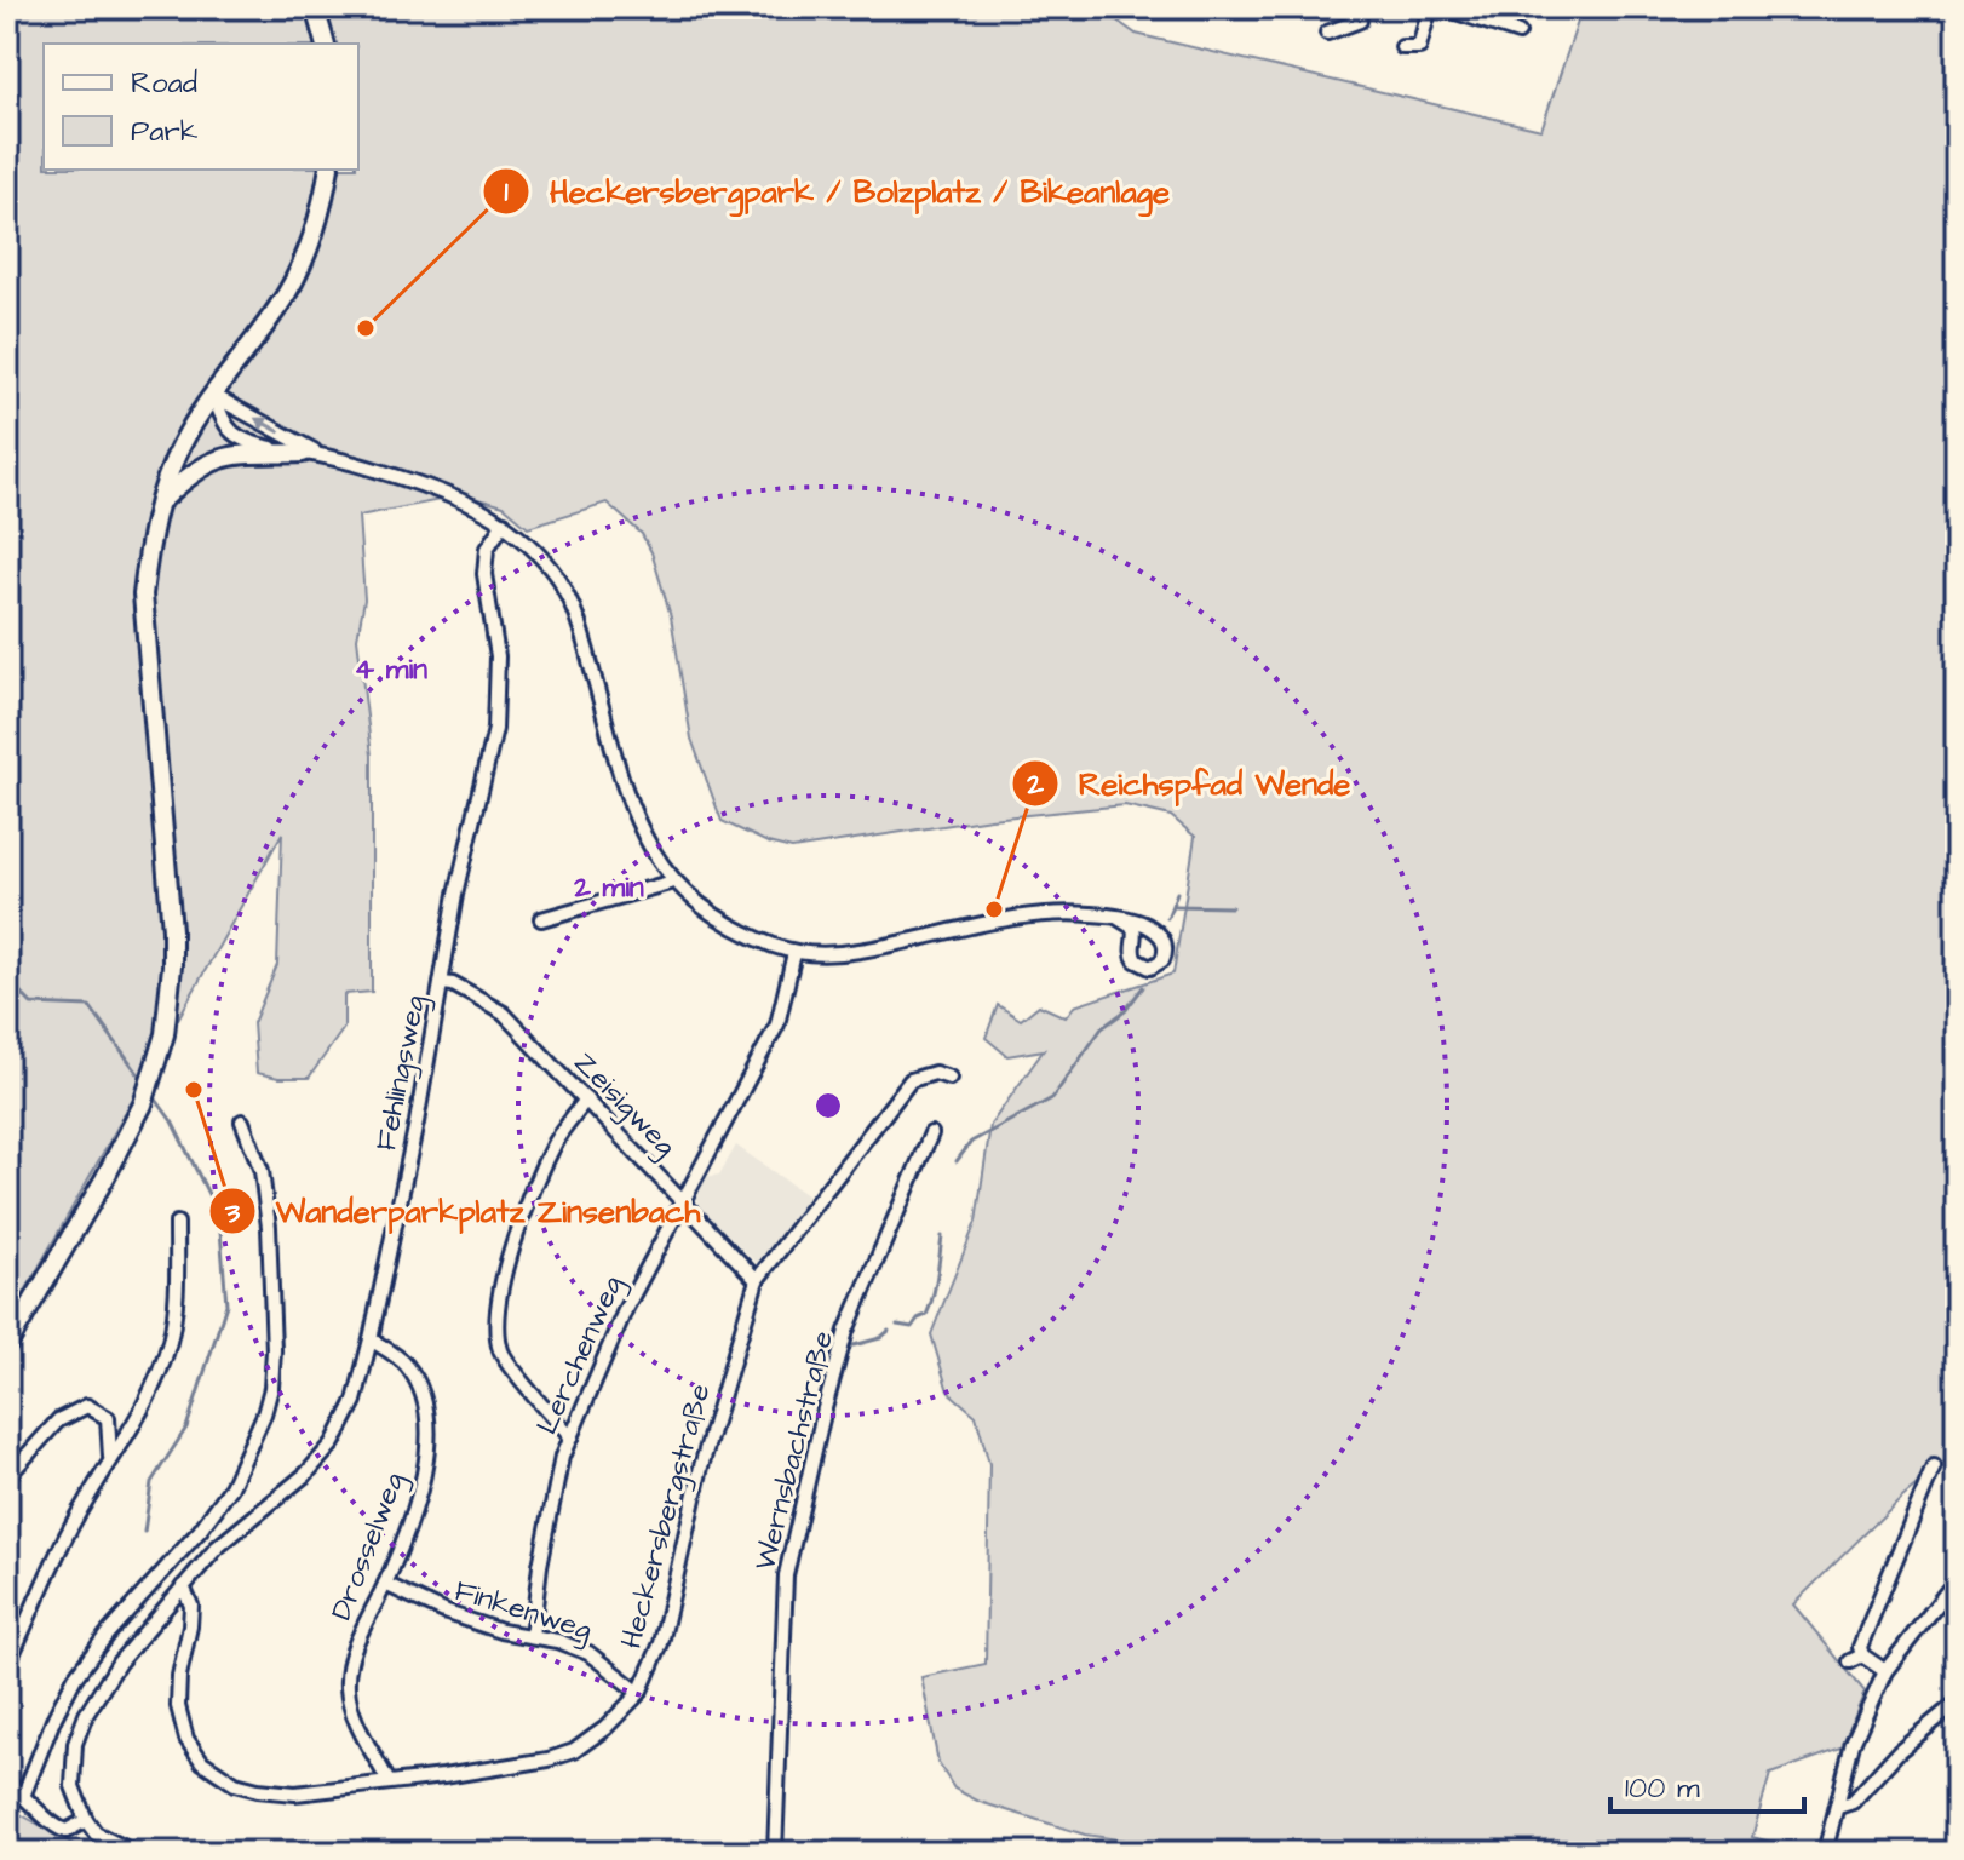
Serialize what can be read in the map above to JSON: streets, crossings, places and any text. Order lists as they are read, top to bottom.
{
  "streets": {
    "street": [
      "Fehlingsweg",
      "Zeisigweg",
      "Lerchenweg",
      "Wernsbachstraße",
      "Heckersbergstraße",
      "Drosselweg",
      "Finkenweg"
    ]
  },
  "crossings": [
    ["Fehlingsweg", "Zeisigweg"],
    ["Fehlingsweg", "Heckersbergstraße"],
    ["Fehlingsweg", "Drosselweg"],
    ["Zeisigweg", "Lerchenweg"],
    ["Zeisigweg", "Heckersbergstraße"],
    ["Lerchenweg", "Finkenweg"],
    ["Heckersbergstraße", "Drosselweg"],
    ["Heckersbergstraße", "Finkenweg"],
    ["Drosselweg", "Finkenweg"]
  ],
  "places": ["Heckersbergpark / Bolzplatz / Bikeanlage", "Reichspfad Wende", "Wanderparkplatz Zinsenbach"],
  "legend": ["Road", "Park"],
  "scale_bar": "100 m",
  "rings": ["4 min", "2 min"]
}
